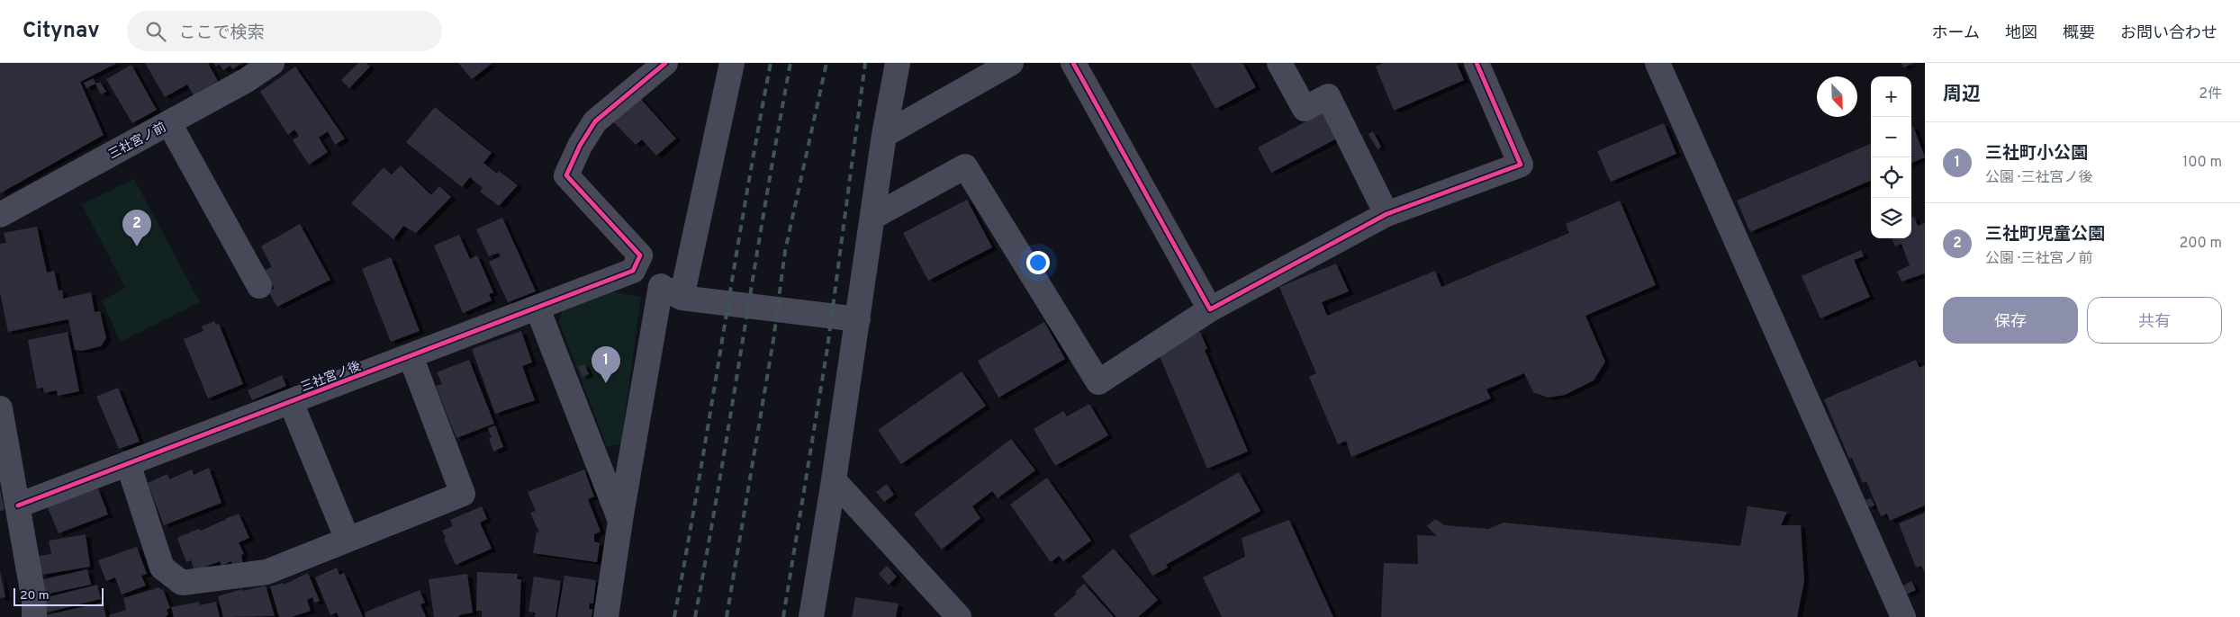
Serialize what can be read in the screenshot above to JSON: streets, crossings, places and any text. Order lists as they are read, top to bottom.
{
  "streets": {
    "street": ["三社宮ノ前", "三社宮ノ後"]
  },
  "scale_bar": "20 m",
  "north": "bottom right",
  "page": {
    "header": "Citynav",
    "search": "ここで検索",
    "nav": [
      "ホーム",
      "地図",
      "概要",
      "お問い合わせ"
    ],
    "heading": ["周辺", "2件"],
    "map_buttons": ["+", "−"],
    "list": [
      {
        "mark": "1",
        "name": "三社町小公園",
        "note": "公園 · 三社宮ノ後",
        "value": "100 m"
      },
      {
        "mark": "2",
        "name": "三社町児童公園",
        "note": "公園 · 三社宮ノ前",
        "value": "200 m"
      }
    ],
    "pins": ["2", "1"],
    "buttons": ["保存", "共有"],
    "scale": "20 m"
  }
}
